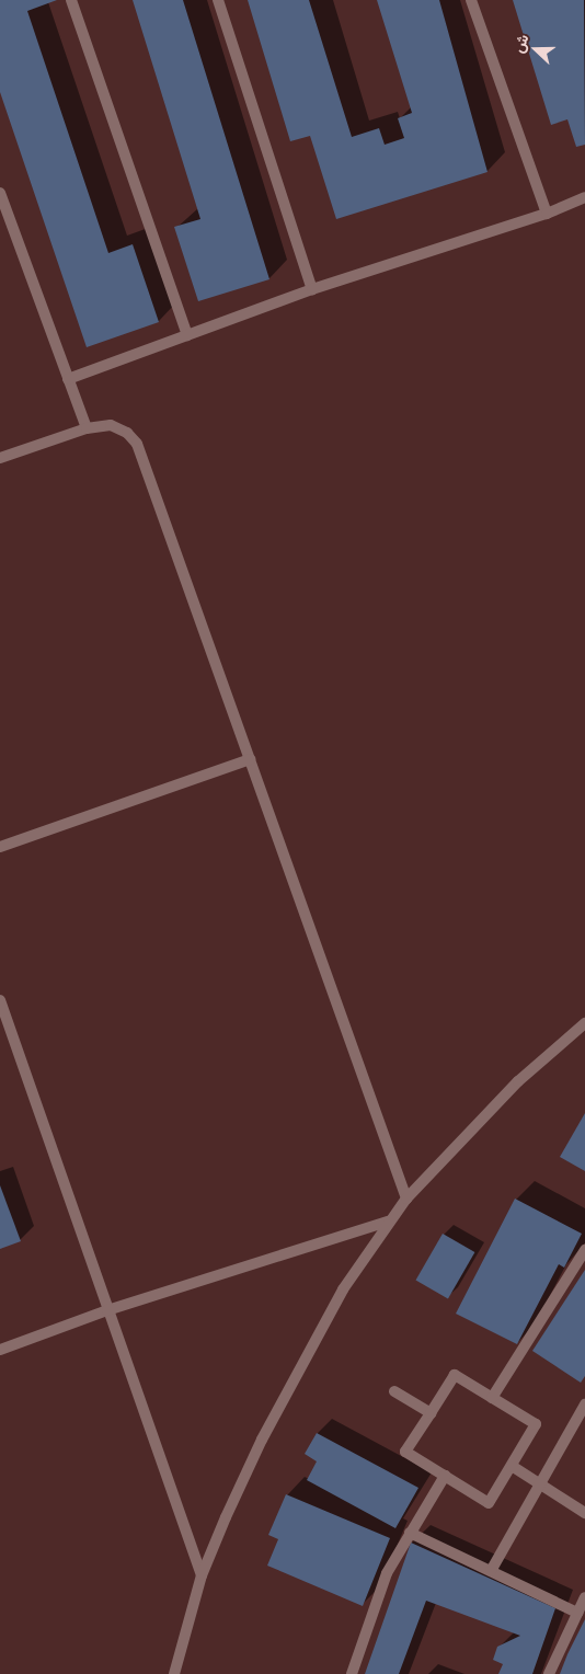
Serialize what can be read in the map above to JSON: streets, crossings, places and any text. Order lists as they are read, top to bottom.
{
  "north": "left"
}
